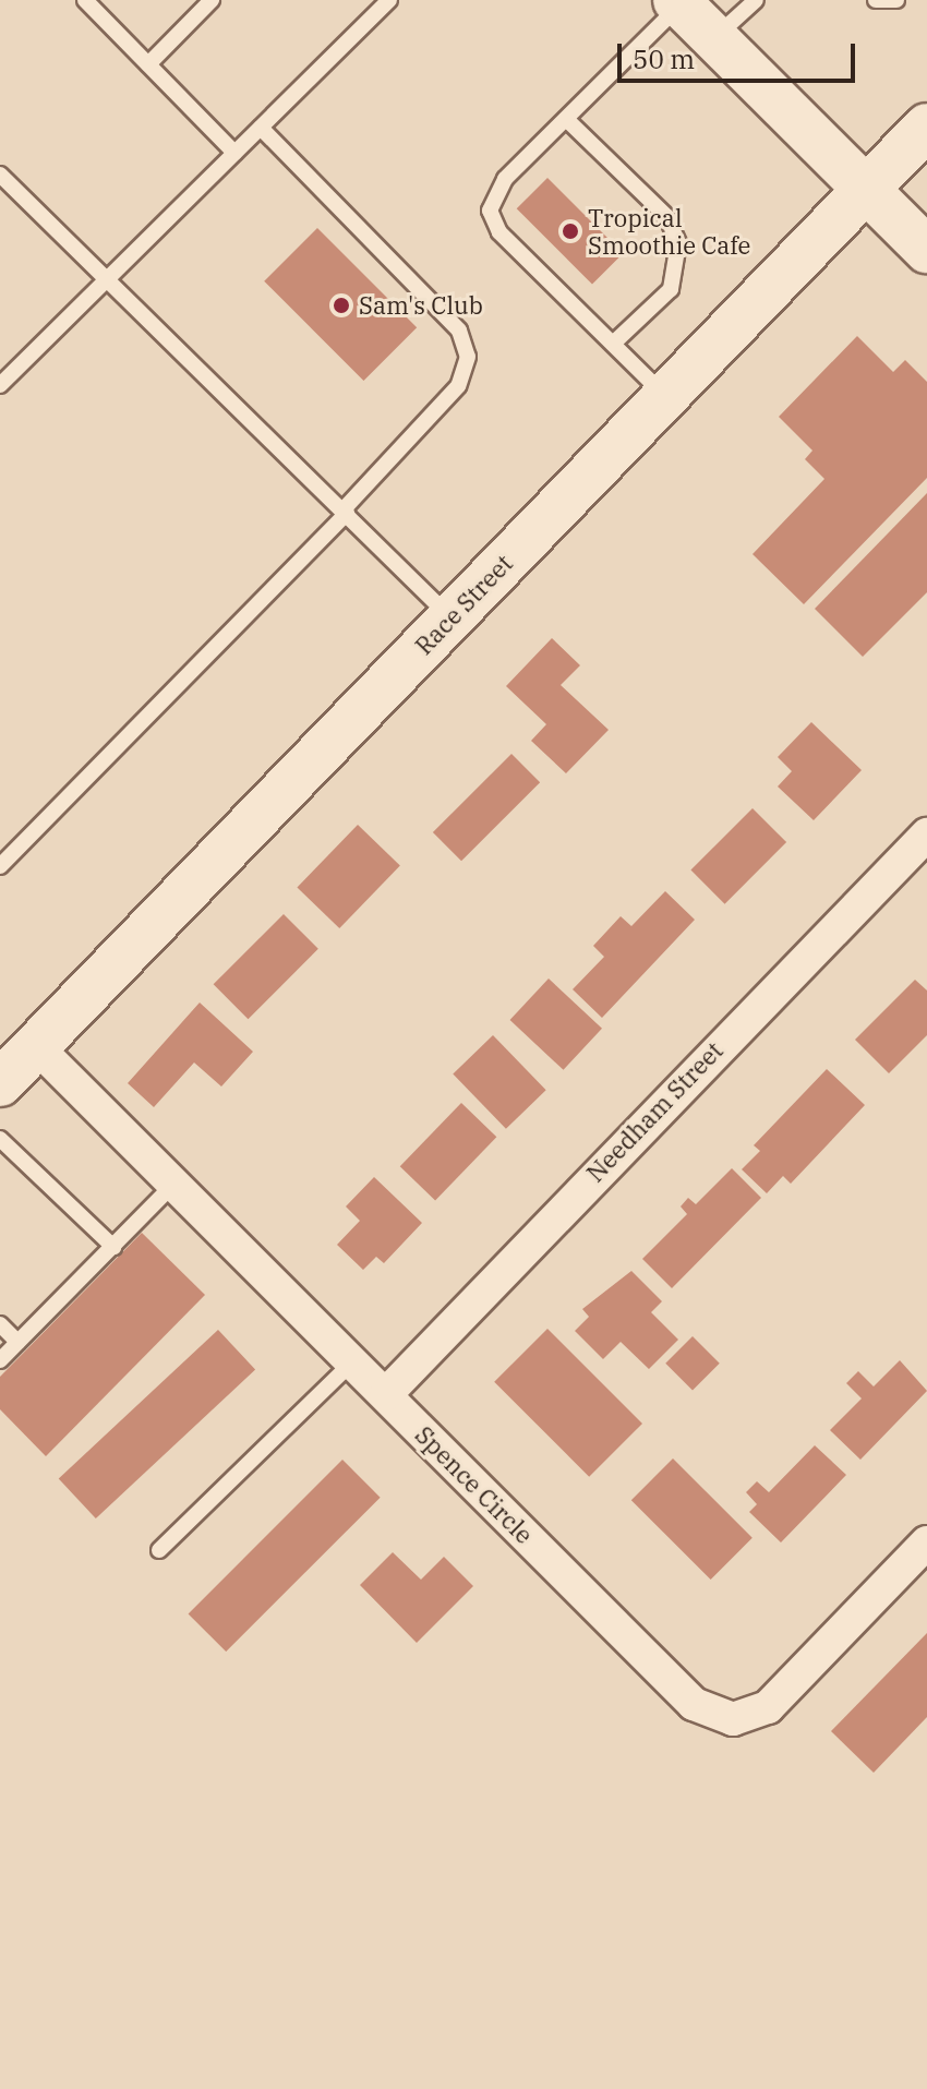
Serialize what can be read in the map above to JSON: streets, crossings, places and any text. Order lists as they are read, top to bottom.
{
  "streets": {
    "street": ["Race Street", "Needham Street", "Spence Circle"]
  },
  "crossings": [
    ["Race Street", "Spence Circle"],
    ["Needham Street", "Spence Circle"]
  ],
  "places": ["Tropical Smoothie Cafe", "Sam's Club"],
  "scale_bar": "50 m"
}
